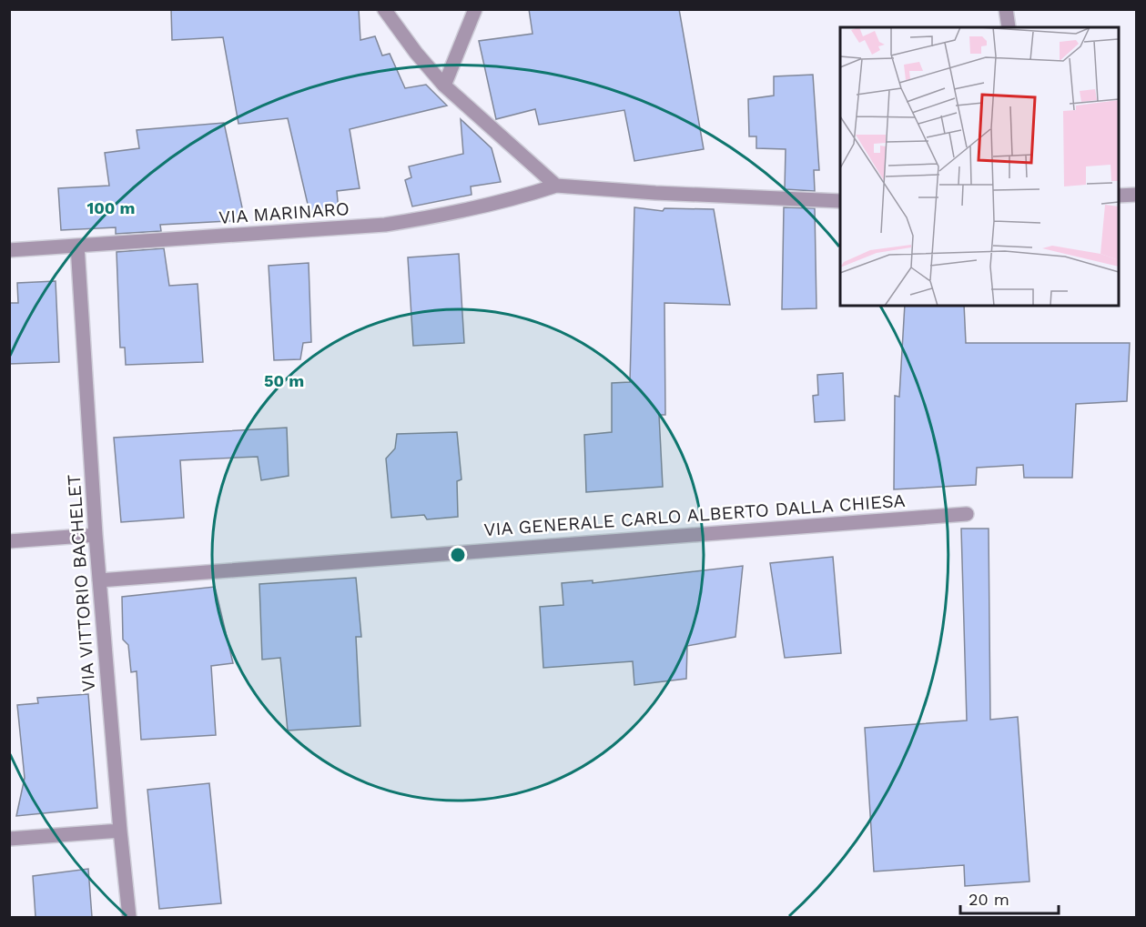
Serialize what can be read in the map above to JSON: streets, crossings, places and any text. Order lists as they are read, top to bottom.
{
  "streets": {
    "street": ["VIA MARINARO", "VIA GENERALE CARLO ALBERTO DALLA CHIESA", "VIA VITTORIO BACHELET"]
  },
  "crossings": [
    ["VIA MARINARO", "VIA VITTORIO BACHELET"],
    ["VIA GENERALE CARLO ALBERTO DALLA CHIESA", "VIA VITTORIO BACHELET"]
  ],
  "scale_bar": "20 m",
  "rings": ["100 m", "50 m"]
}
